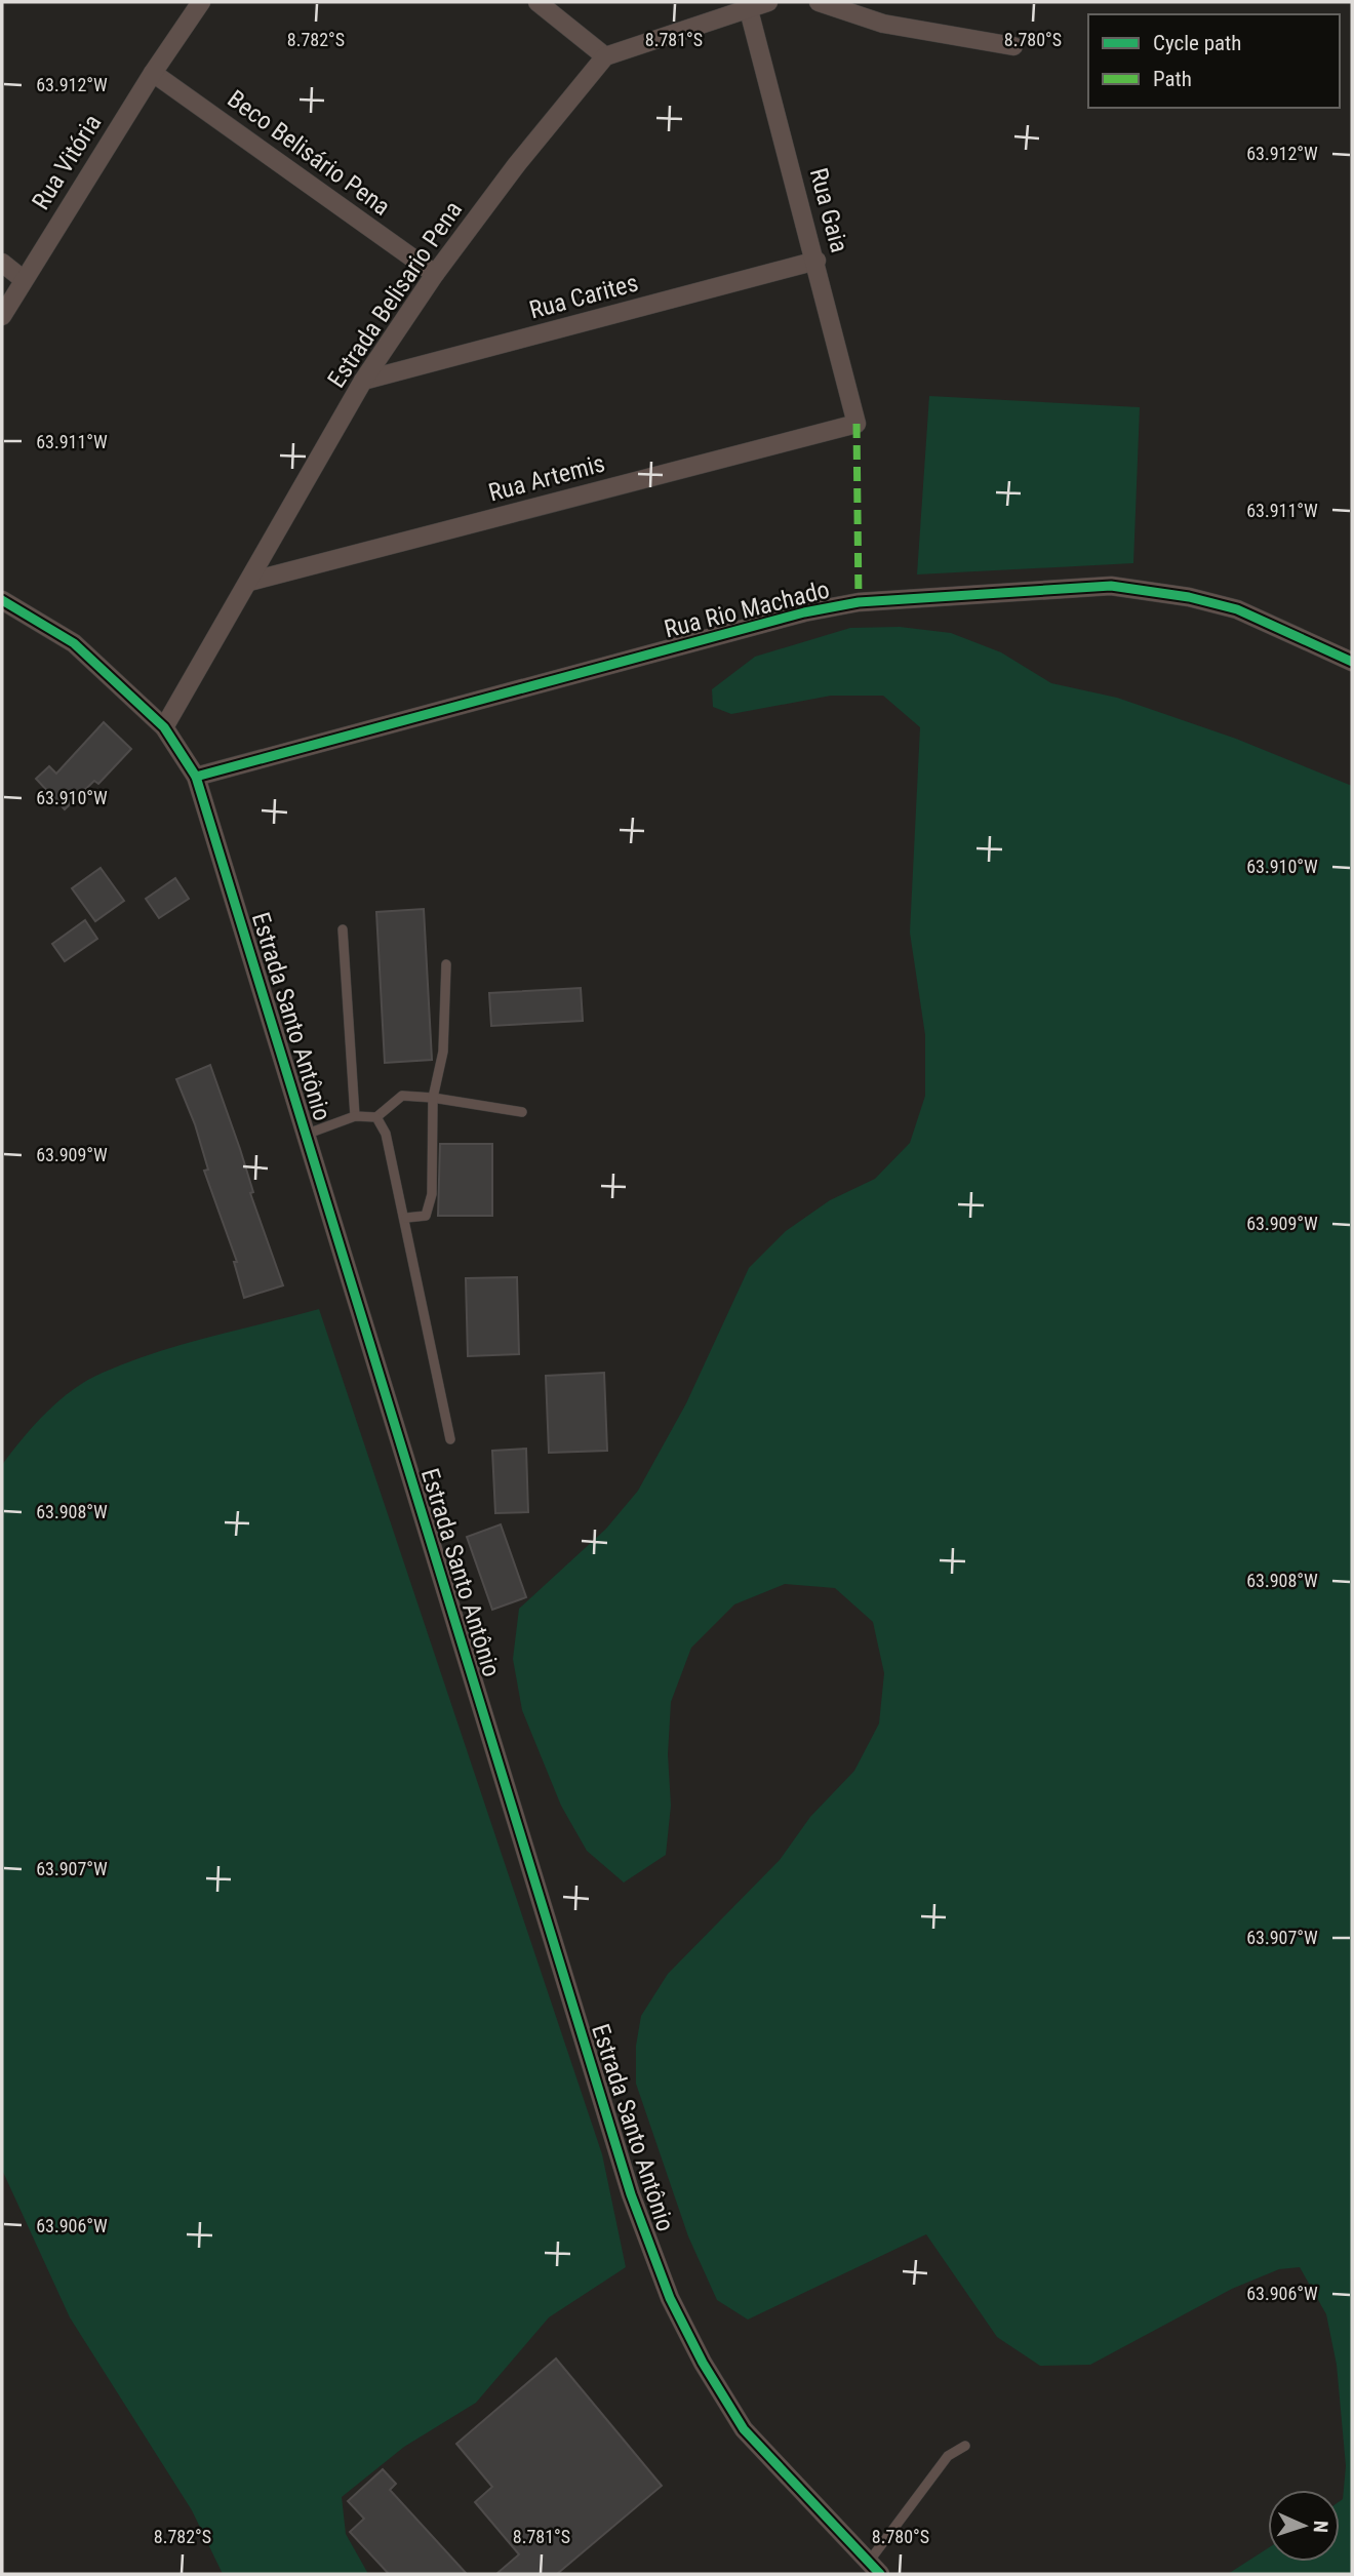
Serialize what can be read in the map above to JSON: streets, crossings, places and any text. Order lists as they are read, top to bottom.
{
  "streets": {
    "street": [
      "Beco Belisário Pena",
      "Rua Vitória",
      "Rua Gaia",
      "Estrada Belisario Pena",
      "Rua Carites",
      "Rua Artemis",
      "Rua Rio Machado",
      "Estrada Santo Antônio"
    ]
  },
  "crossings": [
    ["Beco Belisário Pena", "Rua Vitória"],
    ["Beco Belisário Pena", "Estrada Belisario Pena"],
    ["Rua Gaia", "Rua Carites"],
    ["Rua Gaia", "Rua Artemis"],
    ["Estrada Belisario Pena", "Rua Carites"],
    ["Estrada Belisario Pena", "Rua Artemis"],
    ["Estrada Belisario Pena", "Estrada Santo Antônio"],
    ["Rua Rio Machado", "Estrada Santo Antônio"]
  ],
  "legend": ["Cycle path", "Path"],
  "north": "right",
  "coordinates": [
    "8.782°S",
    "8.781°S",
    "8.780°S",
    "63.912°W",
    "63.911°W",
    "63.910°W",
    "63.909°W",
    "63.908°W",
    "63.907°W",
    "63.906°W"
  ]
}
